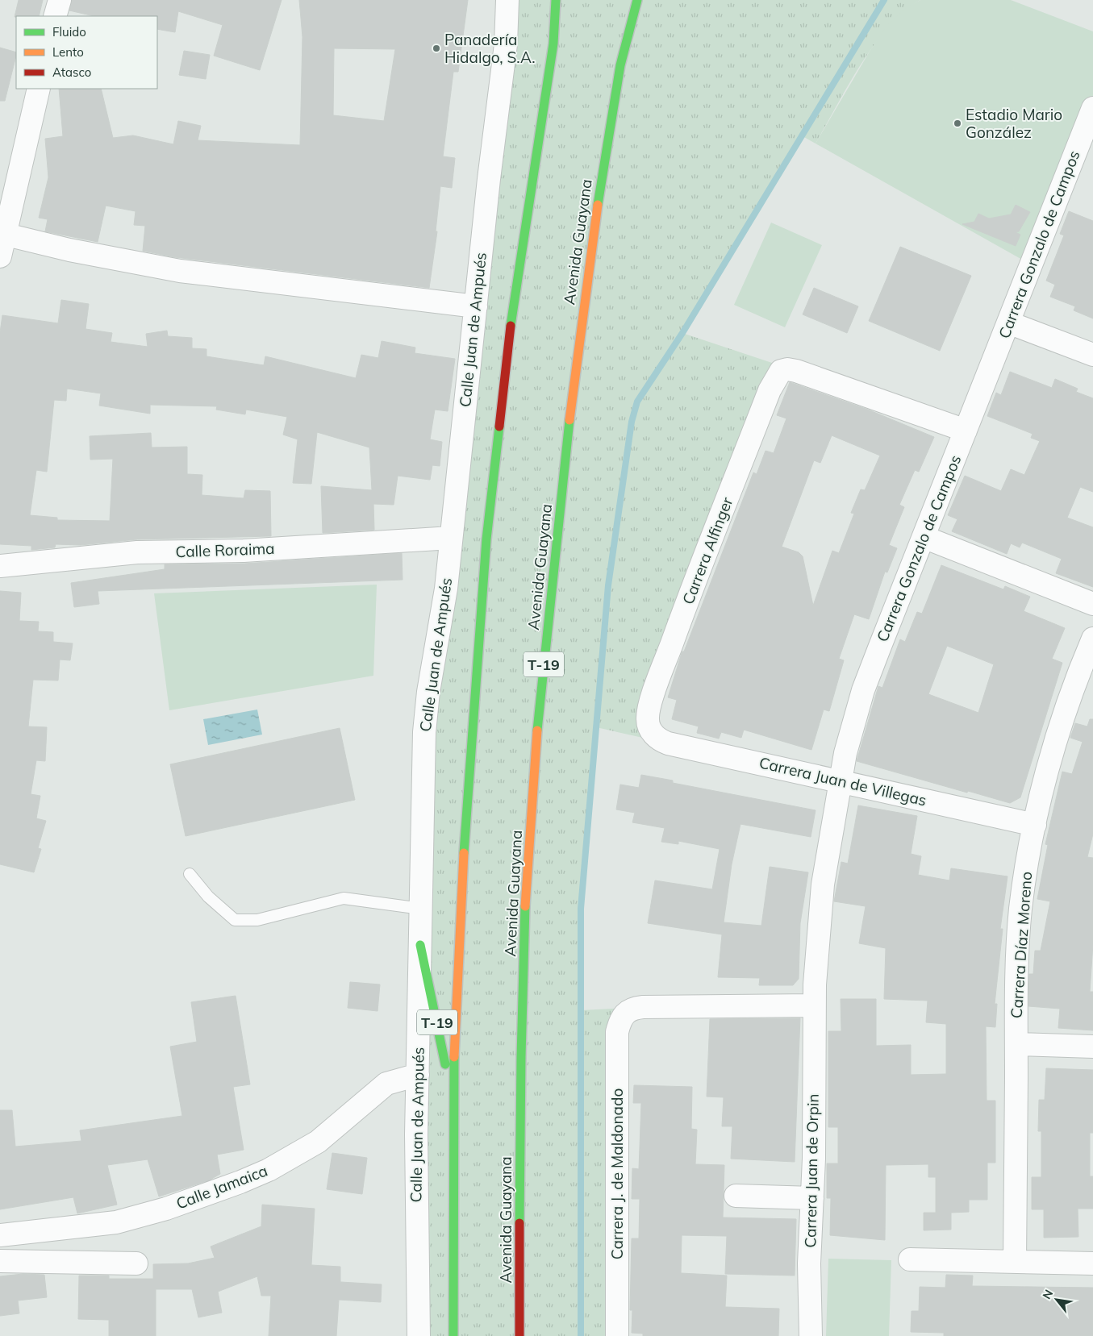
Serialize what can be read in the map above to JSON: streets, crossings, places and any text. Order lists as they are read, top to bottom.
{
  "streets": {
    "highway": ["Avenida Guayana", "T-19"],
    "street": [
      "Carrera Gonzalo de Campos",
      "Calle Juan de Ampués",
      "Calle Roraima",
      "Carrera Alfinger",
      "Carrera Juan de Villegas",
      "Carrera Díaz Moreno",
      "Carrera Juan de Orpin",
      "Carrera J. de Maldonado",
      "Calle Jamaica"
    ]
  },
  "crossings": [
    ["Carrera Gonzalo de Campos", "Carrera Alfinger"],
    ["Carrera Gonzalo de Campos", "Carrera Juan de Villegas"],
    ["Carrera Gonzalo de Campos", "Carrera Juan de Orpin"],
    ["Carrera Gonzalo de Campos", "Carrera J. de Maldonado"],
    ["Calle Juan de Ampués", "Calle Roraima"],
    ["Calle Juan de Ampués", "T-19"],
    ["Calle Juan de Ampués", "Calle Jamaica"],
    ["Carrera Alfinger", "Carrera Juan de Villegas"],
    ["Carrera Juan de Villegas", "Carrera Díaz Moreno"],
    ["Carrera Juan de Orpin", "Carrera J. de Maldonado"]
  ],
  "places": ["Panadería Hidalgo, S.A.", "Estadio Mario González"],
  "legend": ["Fluido", "Lento", "Atasco"],
  "north": "top left"
}
